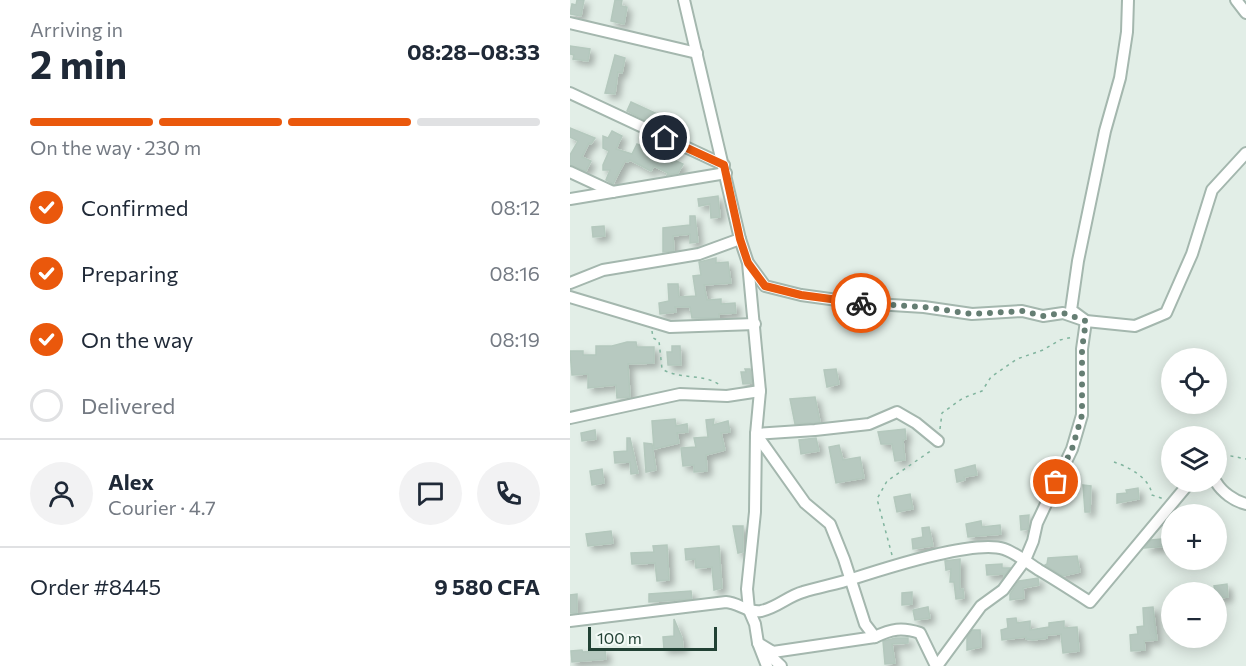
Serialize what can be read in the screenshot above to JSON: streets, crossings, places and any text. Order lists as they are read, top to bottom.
{
  "scale_bar": "100 m",
  "page": {
    "heading": ["2 min", "Arriving in", "08:28–08:33"],
    "panel": [
      "Alex",
      "Courier · 4.7",
      "Order #8445",
      "9 580 CFA"
    ],
    "bar": "On the way · 230 m",
    "list": [
      ["Confirmed", "08:12"],
      ["Preparing", "08:16"],
      ["On the way", "08:19"],
      "Delivered"
    ],
    "map_buttons": ["+", "−"],
    "scale": "100 m"
  }
}
